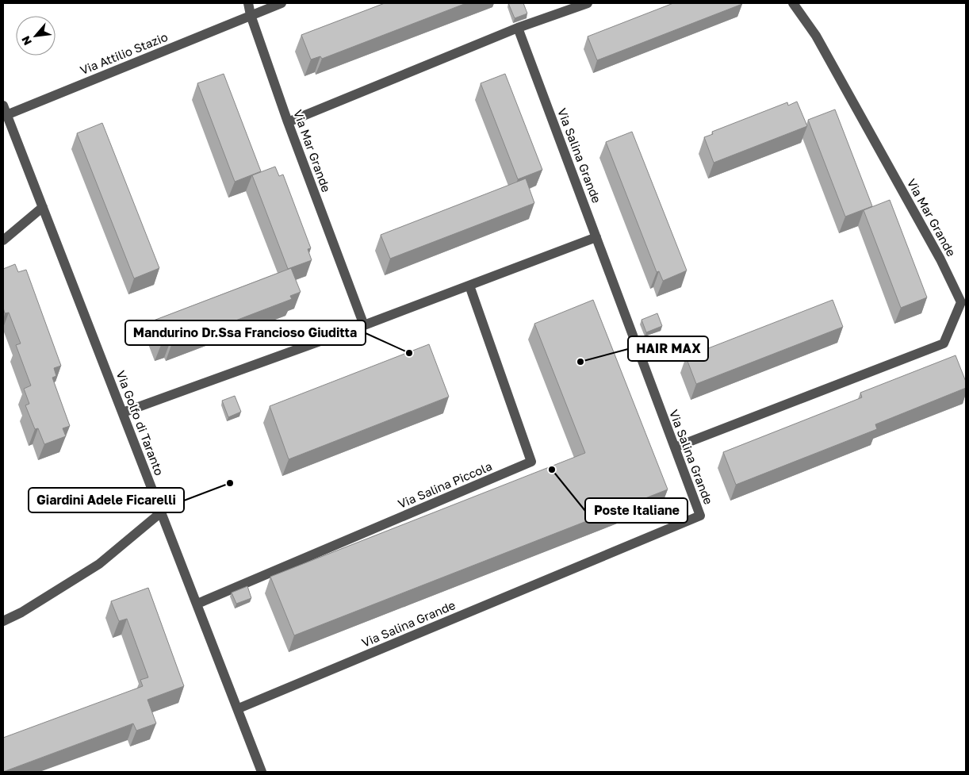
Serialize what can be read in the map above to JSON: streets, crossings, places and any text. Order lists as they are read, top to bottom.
{
  "streets": {
    "street": [
      "Via Attilio Stazio",
      "Via Mar Grande",
      "Via Salina Grande",
      "Via Golfo di Taranto",
      "Via Salina Piccola"
    ]
  },
  "crossings": [
    ["Via Attilio Stazio", "Via Mar Grande"],
    ["Via Attilio Stazio", "Via Golfo di Taranto"],
    ["Via Mar Grande", "Via Salina Grande"],
    ["Via Salina Grande", "Via Golfo di Taranto"],
    ["Via Golfo di Taranto", "Via Salina Piccola"]
  ],
  "places": [
    "Mandurino Dr.Ssa Francioso Giuditta",
    "HAIR MAX",
    "Poste Italiane",
    "Giardini Adele Ficarelli"
  ],
  "north": "bottom left"
}
